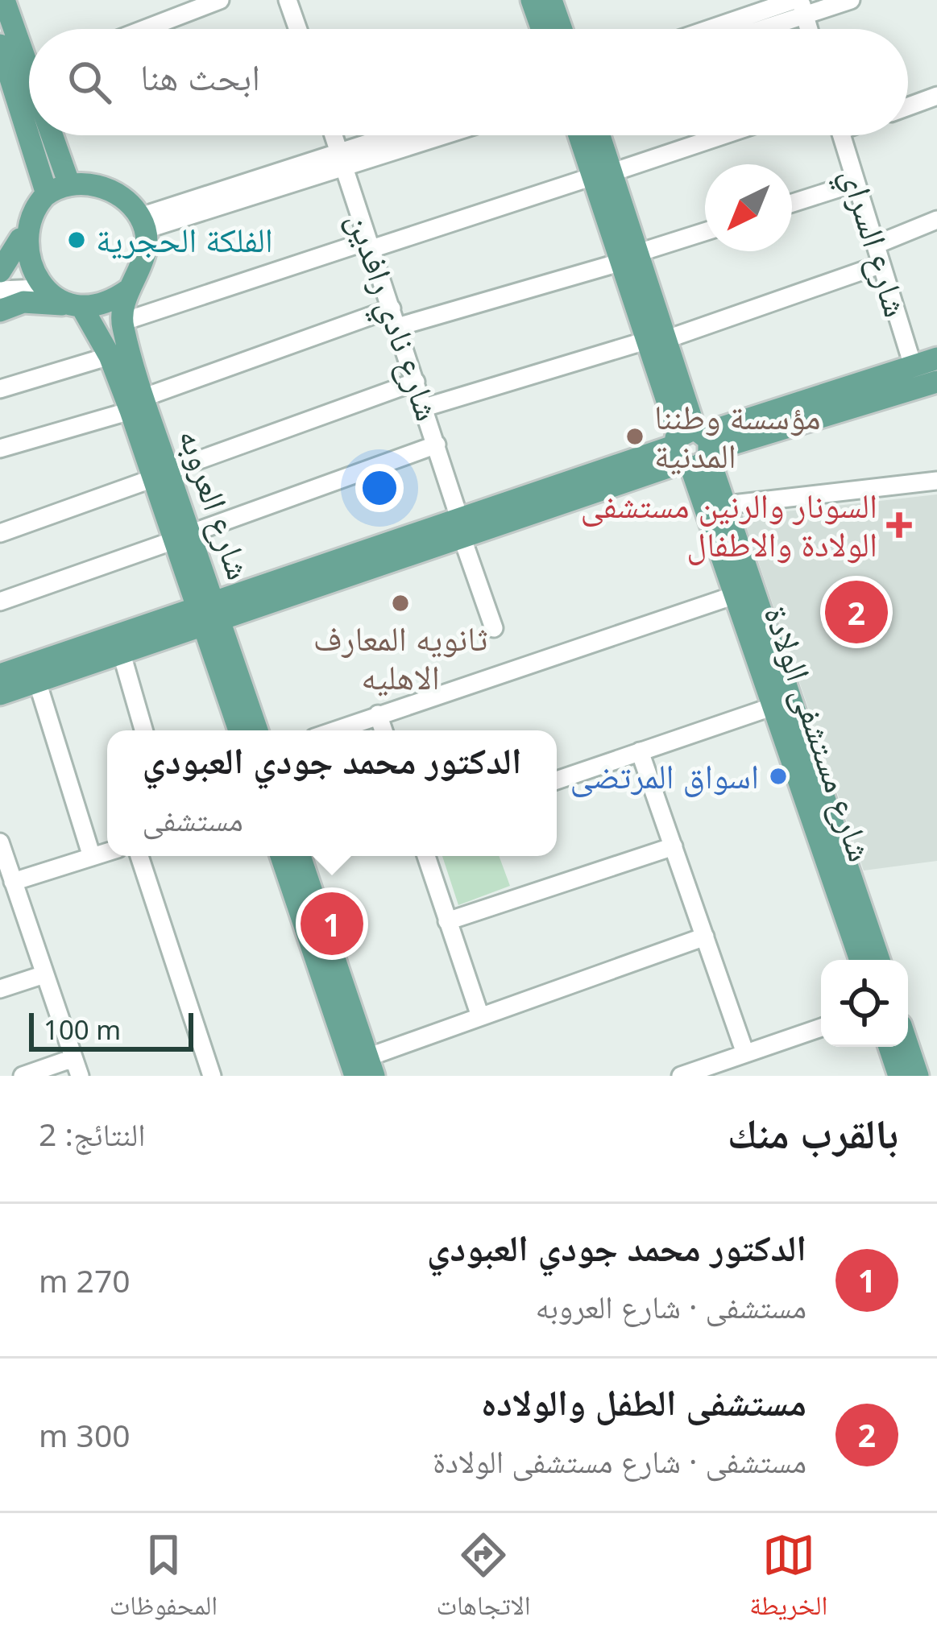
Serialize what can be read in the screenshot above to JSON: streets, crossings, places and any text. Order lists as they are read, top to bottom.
{
  "streets": {
    "main road": ["شارع العروبه", "شارع مستشفى الولادة"],
    "street": ["شارع السراي", "شارع نادي رافدين"]
  },
  "places": {
    "other": [
      "الفلكة الحجرية",
      "مؤسسة وطننا المدنية",
      "ثانويه المعارف الاهليه",
      "اسواق المرتضى"
    ],
    "health": ["السونار والرنين مستشفى الولادة والاطفال"]
  },
  "scale_bar": "100 m",
  "north": "bottom left",
  "page": {
    "search": "ابحث هنا",
    "pins": ["2", "1"],
    "popup": ["الدكتور محمد جودي العبودي", "مستشفى"],
    "scale": "100 m",
    "heading": ["بالقرب منك", "النتائج: 2"],
    "list": [
      {
        "mark": "1",
        "name": "الدكتور محمد جودي العبودي",
        "note": "مستشفى · شارع العروبه",
        "value": "270 m"
      },
      {
        "mark": "2",
        "name": "مستشفى الطفل والولاده",
        "note": "مستشفى · شارع مستشفى الولادة",
        "value": "300 m"
      }
    ],
    "nav": ["الخريطة", "الاتجاهات", "المحفوظات"]
  }
}
